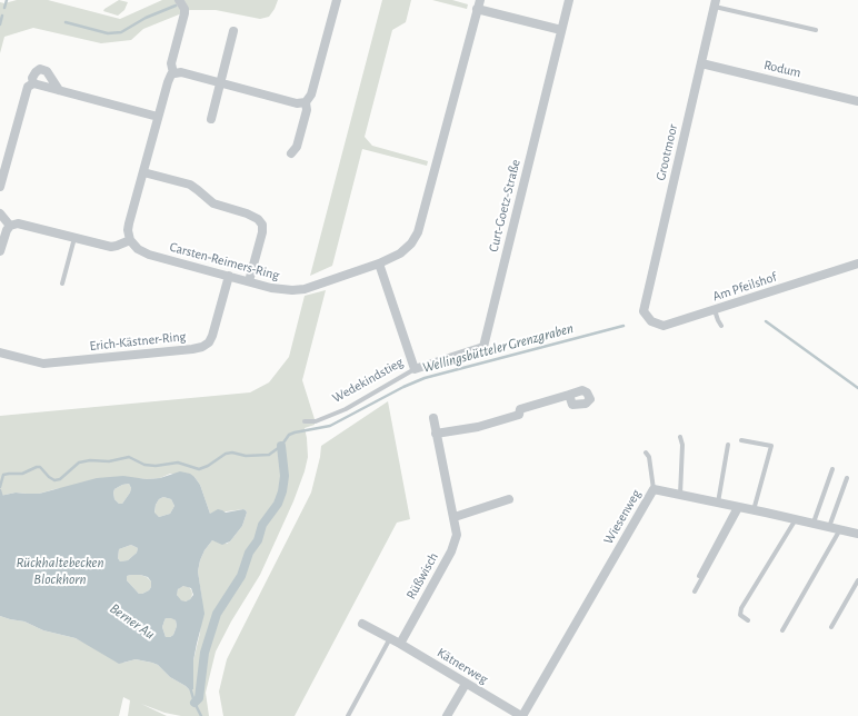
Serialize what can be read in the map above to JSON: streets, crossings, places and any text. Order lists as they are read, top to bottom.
{
  "streets": {
    "street": [
      "Rodum",
      "Grootmoor",
      "Curt-Goetz-Straße",
      "Carsten-Reimers-Ring",
      "Am Pfeilshof",
      "Erich-Kästner-Ring",
      "Wedekindstieg",
      "Wiesenweg",
      "Rüßwisch",
      "Kätnerweg"
    ]
  },
  "crossings": [
    ["Rodum", "Grootmoor"],
    ["Grootmoor", "Am Pfeilshof"],
    ["Curt-Goetz-Straße", "Wedekindstieg"],
    ["Carsten-Reimers-Ring", "Erich-Kästner-Ring"],
    ["Carsten-Reimers-Ring", "Wedekindstieg"],
    ["Wiesenweg", "Kätnerweg"],
    ["Rüßwisch", "Kätnerweg"]
  ],
  "water": ["Wellingsbütteler Grenzgraben", "Rückhaltebecken Blockhorn", "Berner Au"]
}
